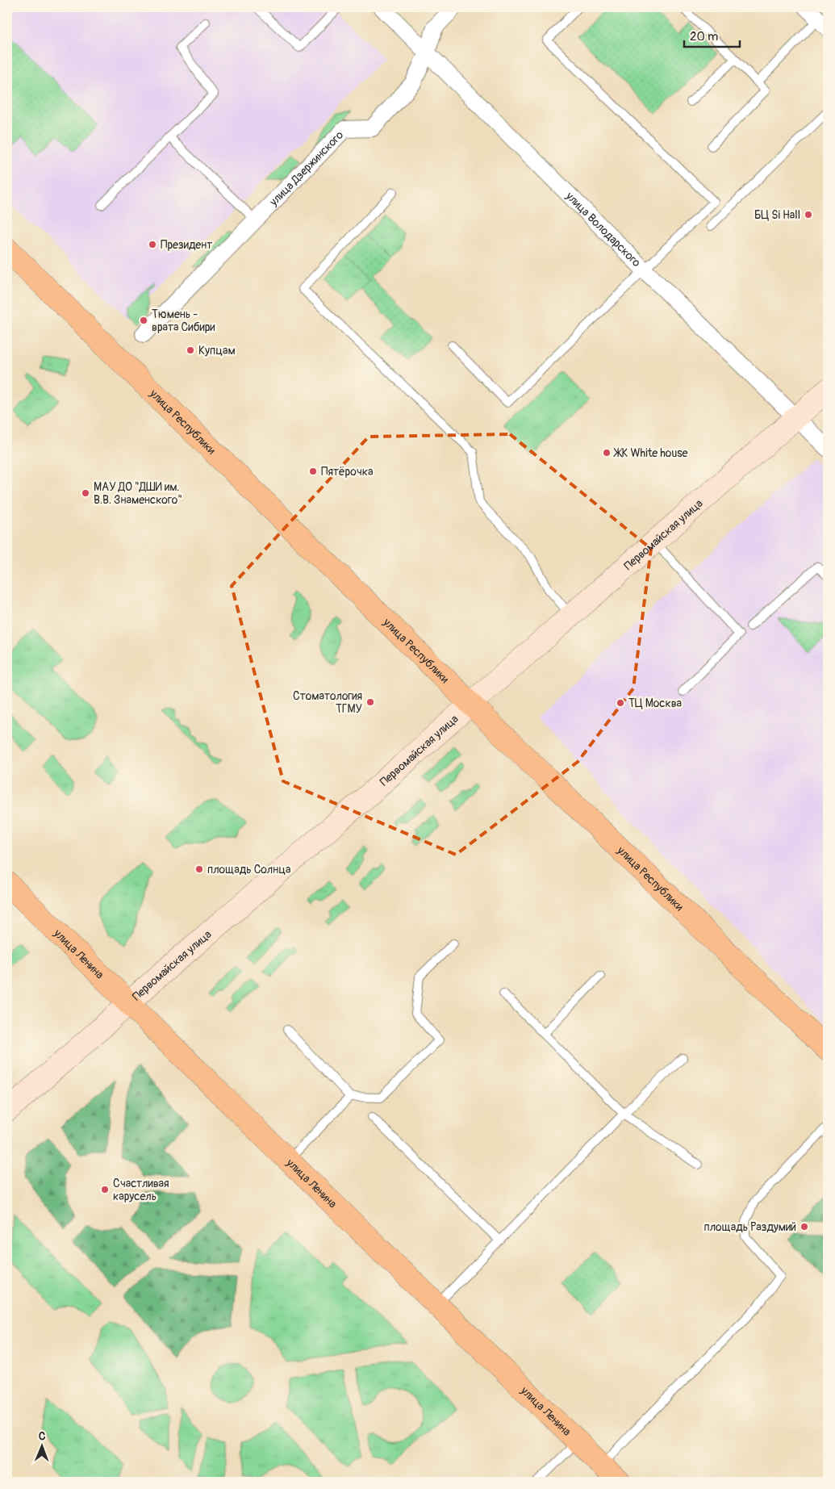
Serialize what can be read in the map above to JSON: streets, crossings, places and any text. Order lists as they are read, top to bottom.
{
  "streets": {
    "main road": ["улица Республики", "улица Ленина"],
    "street": ["улица Дзержинского", "улица Володарского", "Первомайская улица"]
  },
  "crossings": [
    ["улица Дзержинского", "улица Володарского"],
    ["улица Володарского", "Первомайская улица"],
    ["улица Республики", "Первомайская улица"],
    ["Первомайская улица", "улица Ленина"]
  ],
  "places": [
    "БЦ Si Hall",
    "Президент",
    "Тюмень - врата Сибири",
    "Купцам",
    "ЖК White house",
    "Пятёрочка",
    "МАУ ДО \"ДШИ им. В.В. Знаменского\"",
    "Стоматология ТГМУ",
    "ТЦ Москва",
    "площадь Солнца",
    "Счастливая карусель",
    "площадь Раздумий"
  ],
  "scale_bar": "20 m",
  "north": "top"
}
